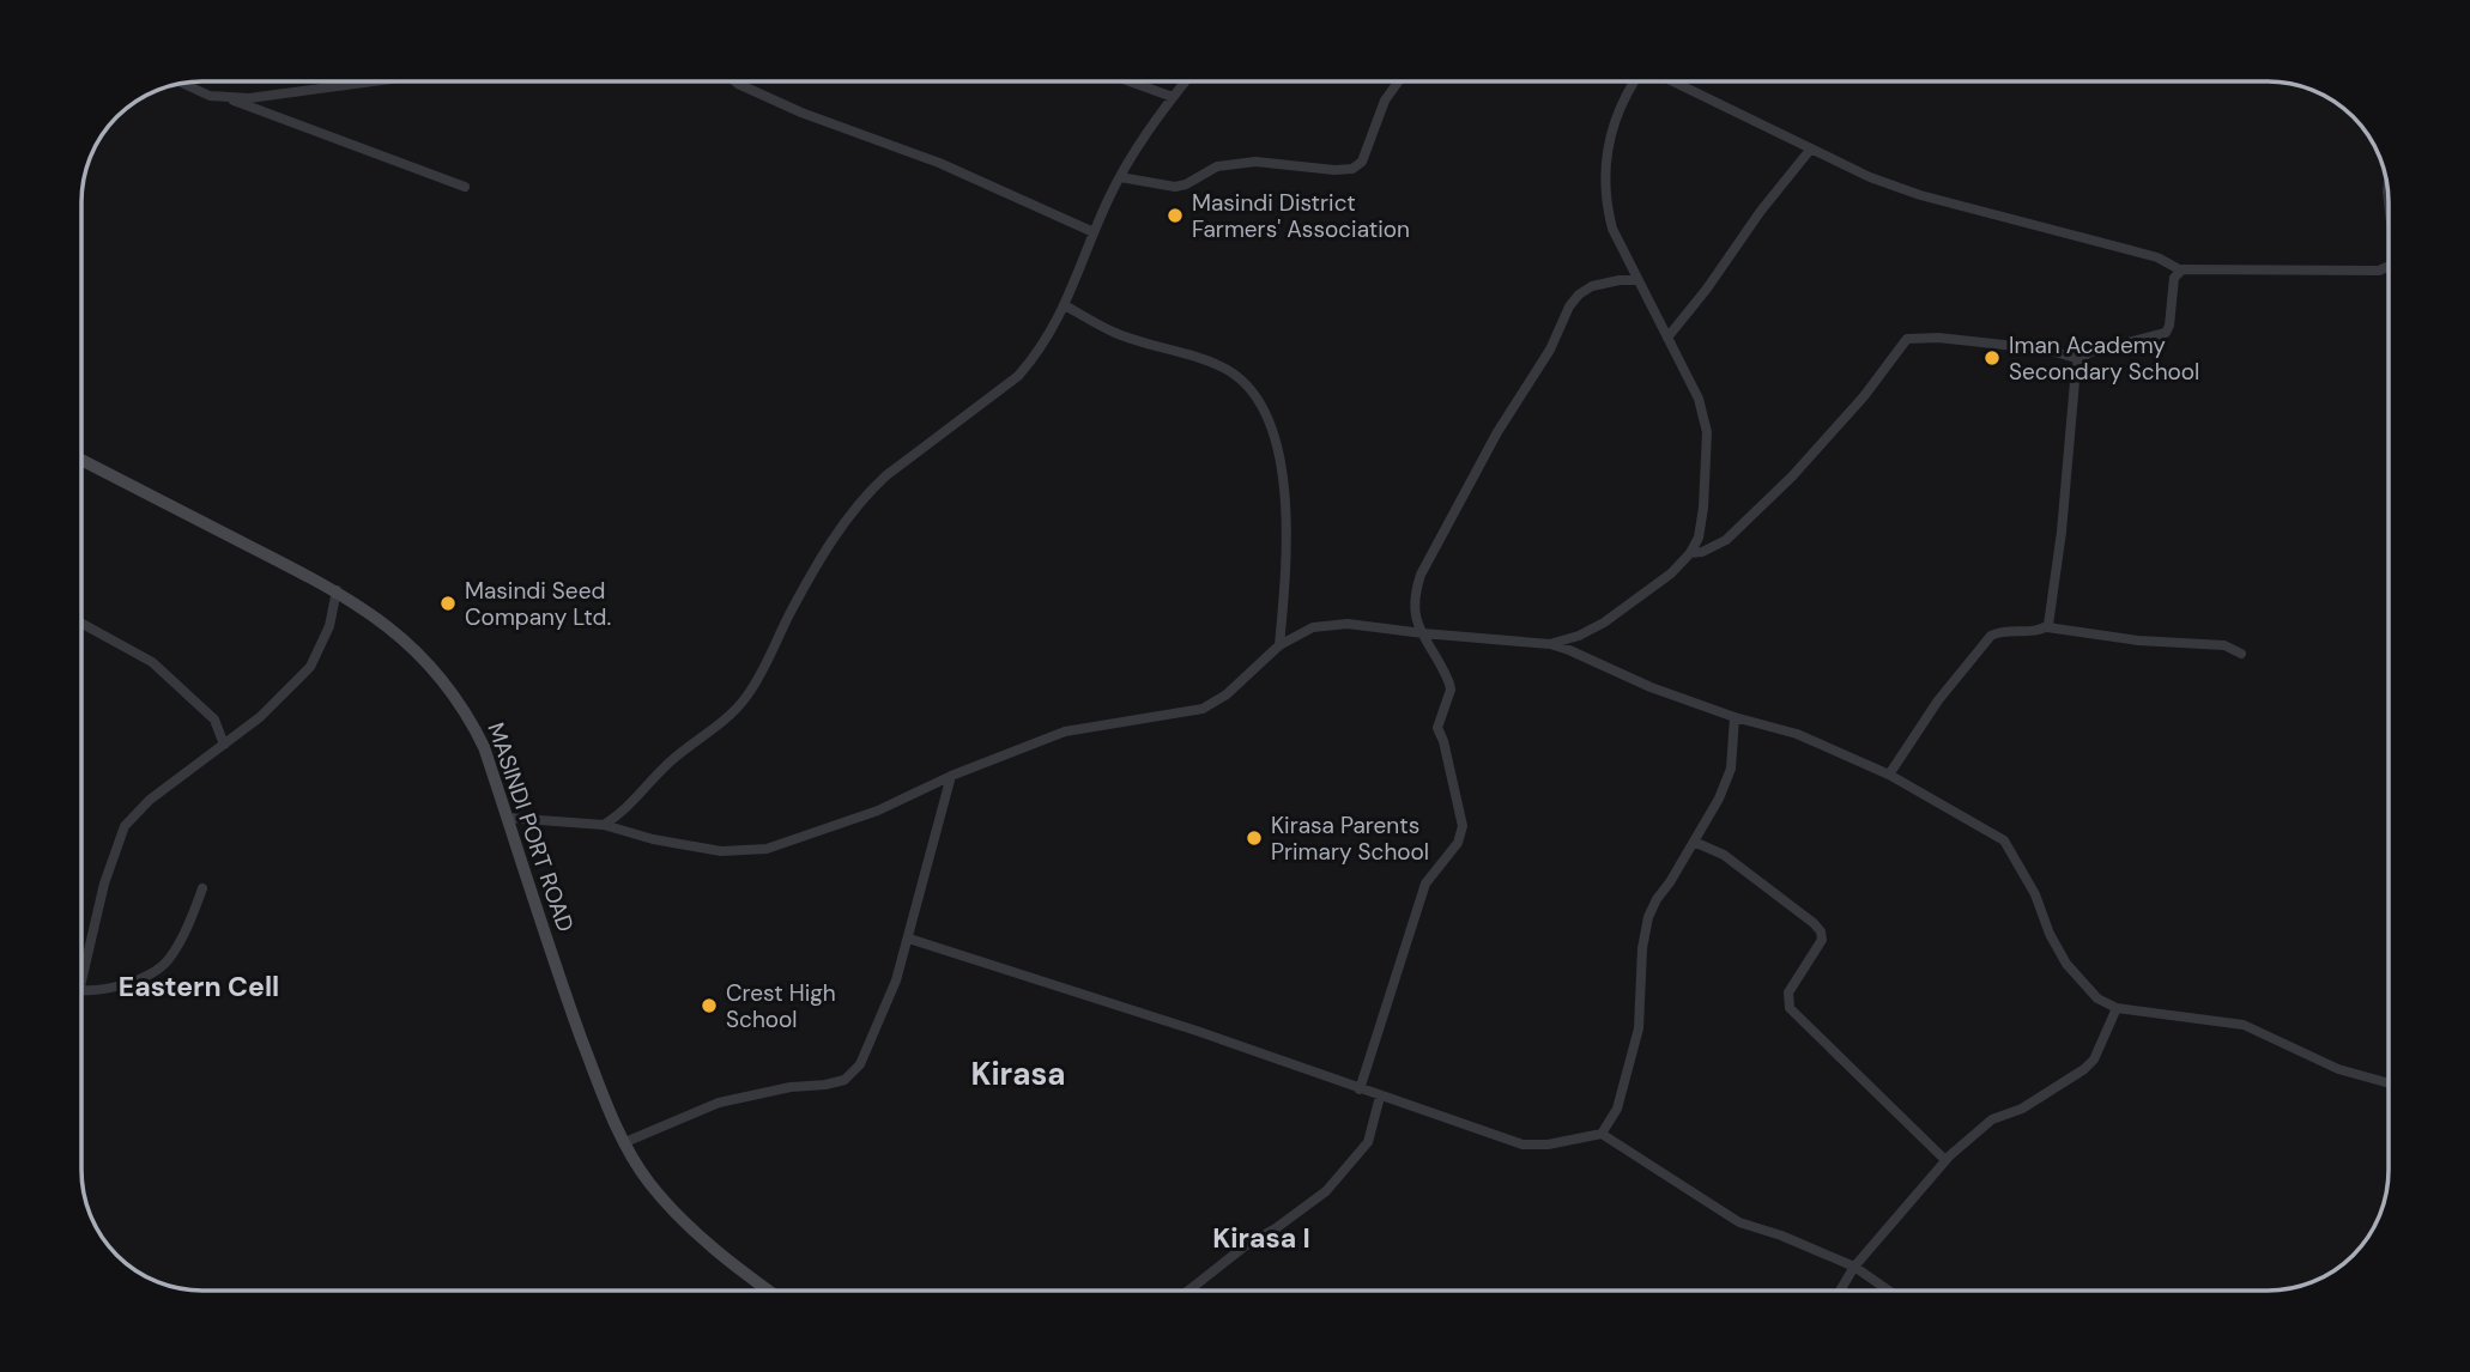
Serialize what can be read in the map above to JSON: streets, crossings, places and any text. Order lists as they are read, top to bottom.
{
  "streets": {
    "main road": ["MASINDI PORT ROAD"]
  },
  "districts": ["Eastern Cell", "Kirasa", "Kirasa I"],
  "places": [
    "Masindi District Farmers' Association",
    "Iman Academy Secondary School",
    "Masindi Seed Company Ltd.",
    "Kirasa Parents Primary School",
    "Crest High School"
  ]
}
